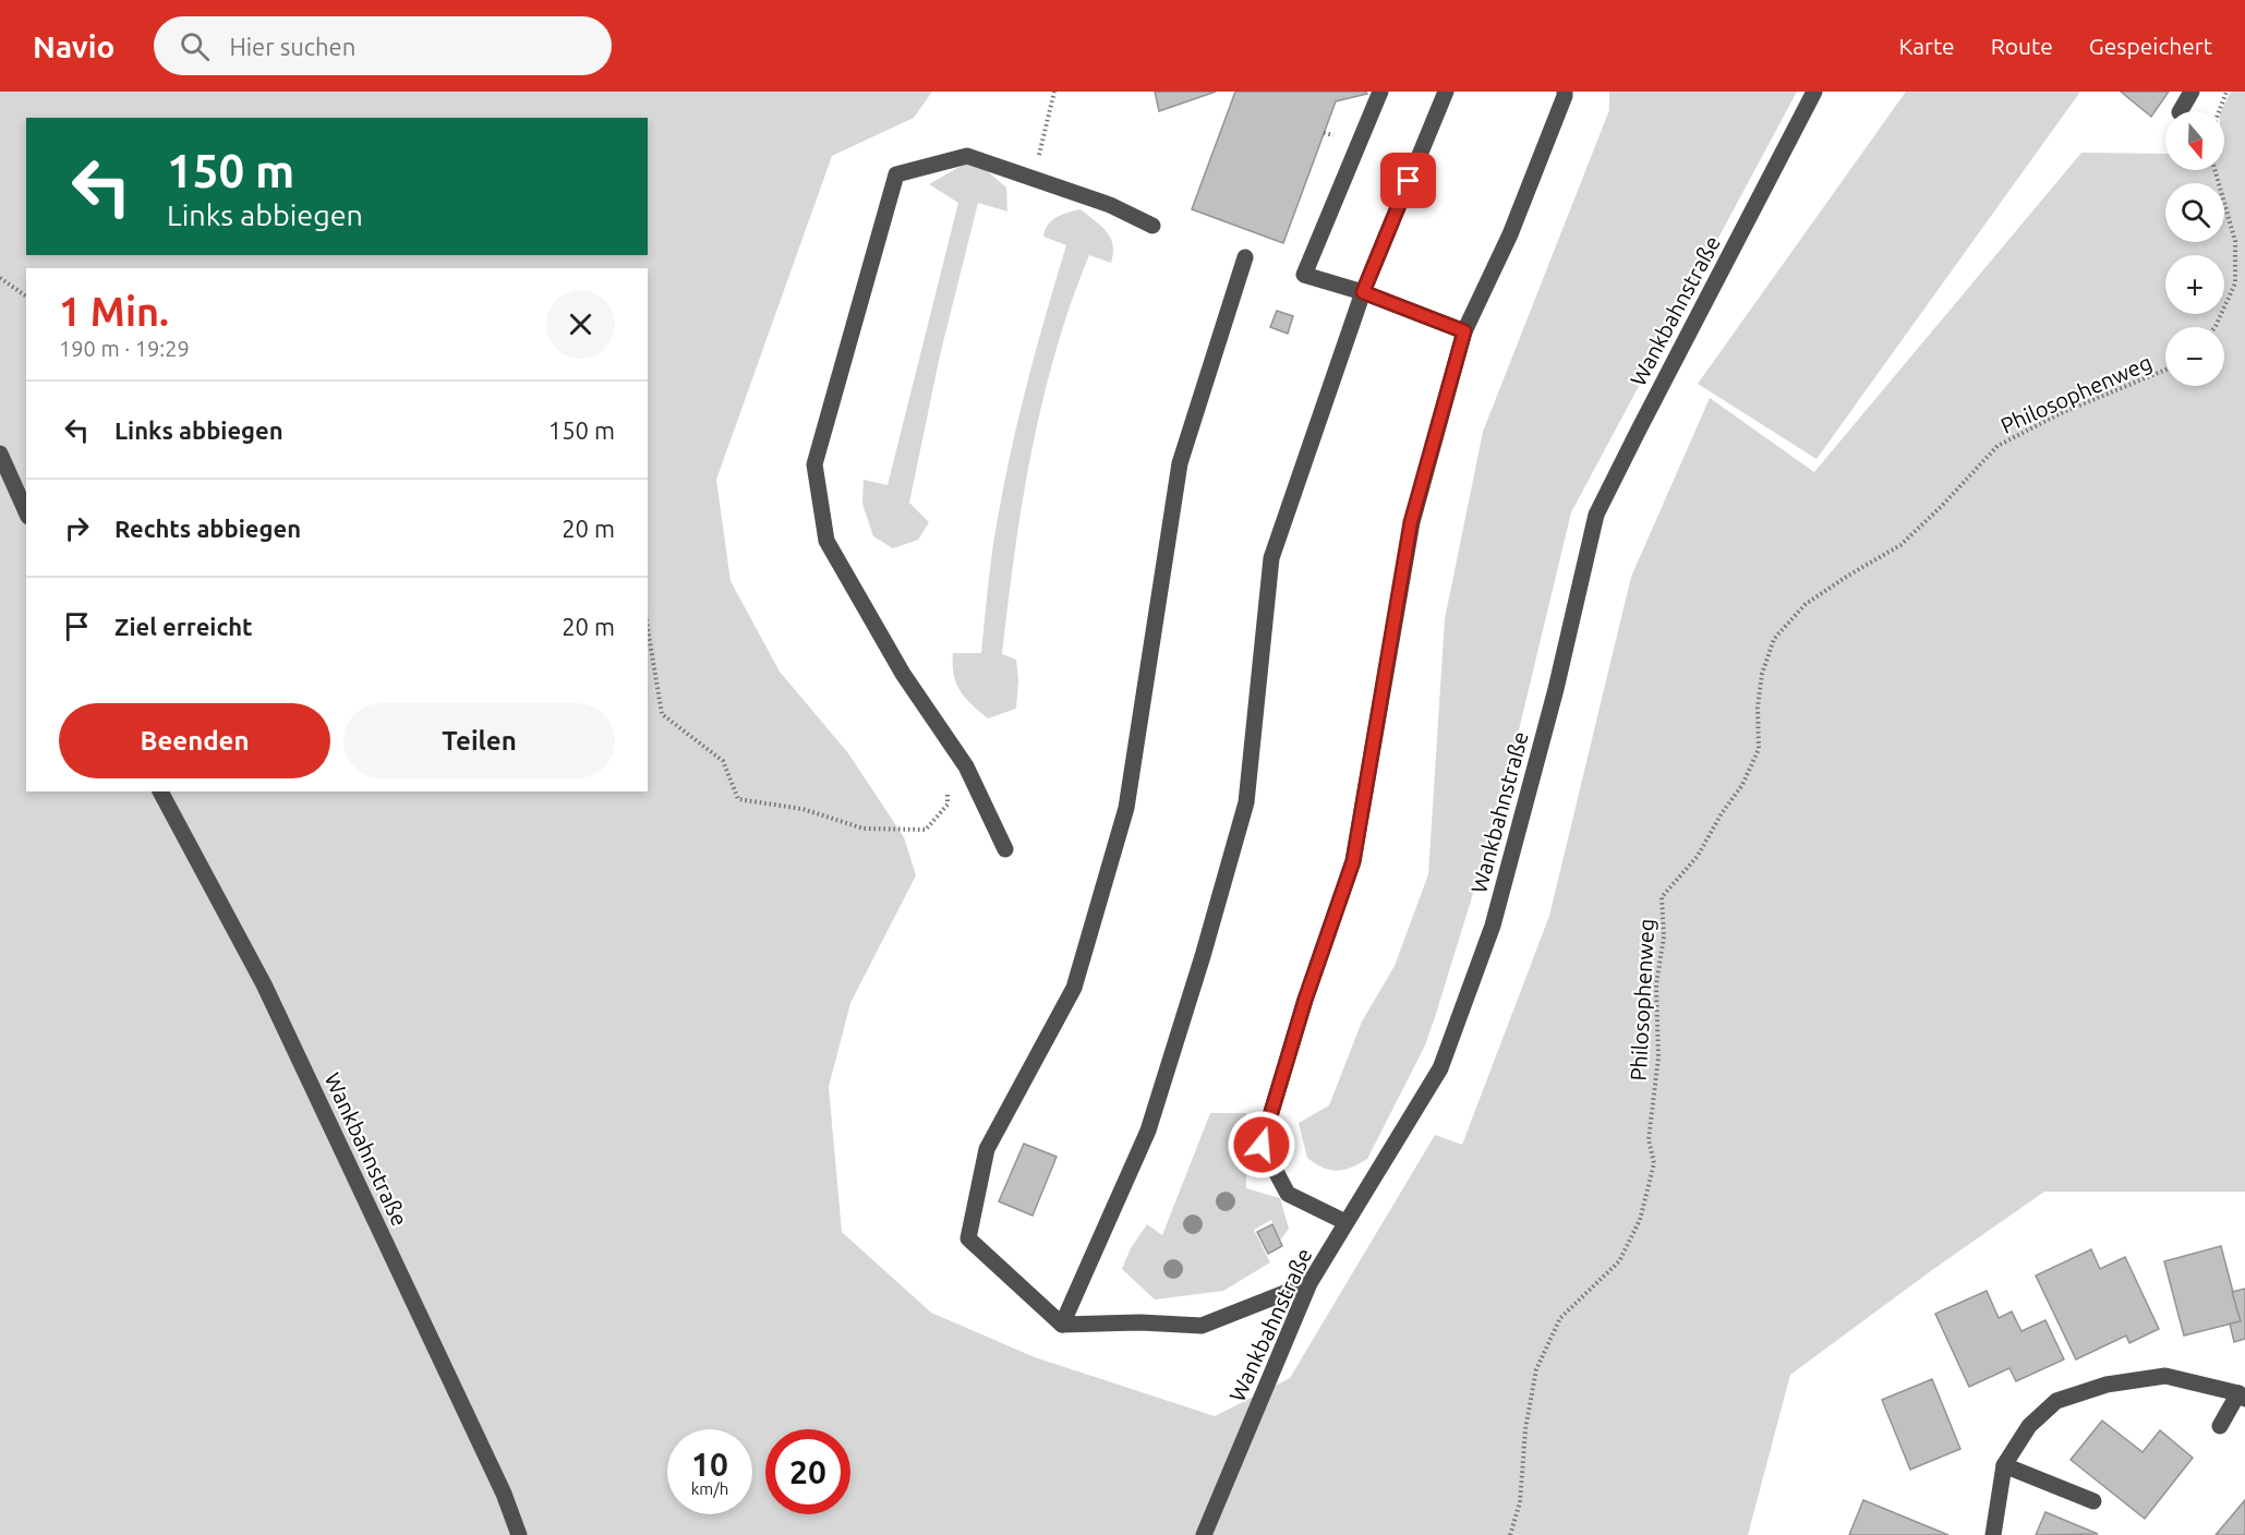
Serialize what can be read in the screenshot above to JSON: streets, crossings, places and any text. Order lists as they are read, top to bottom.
{
  "streets": {
    "street": ["Wankbahnstraße"],
    "path": ["Philosophenweg"]
  },
  "north": "bottom",
  "page": {
    "header": "Navio",
    "search": "Hier suchen",
    "nav": ["Karte", "Route", "Gespeichert"],
    "map_buttons": ["+", "−"],
    "turn": ["150 m", "Links abbiegen"],
    "heading": ["1 Min.", "190 m · 19:29"],
    "list": [
      {
        "name": "Links abbiegen",
        "value": "150 m"
      },
      {
        "name": "Rechts abbiegen",
        "value": "20 m"
      },
      {
        "name": "Ziel erreicht",
        "value": "20 m"
      }
    ],
    "buttons": ["Beenden", "Teilen"],
    "speed": "10 km/h",
    "limit": "20"
  }
}
